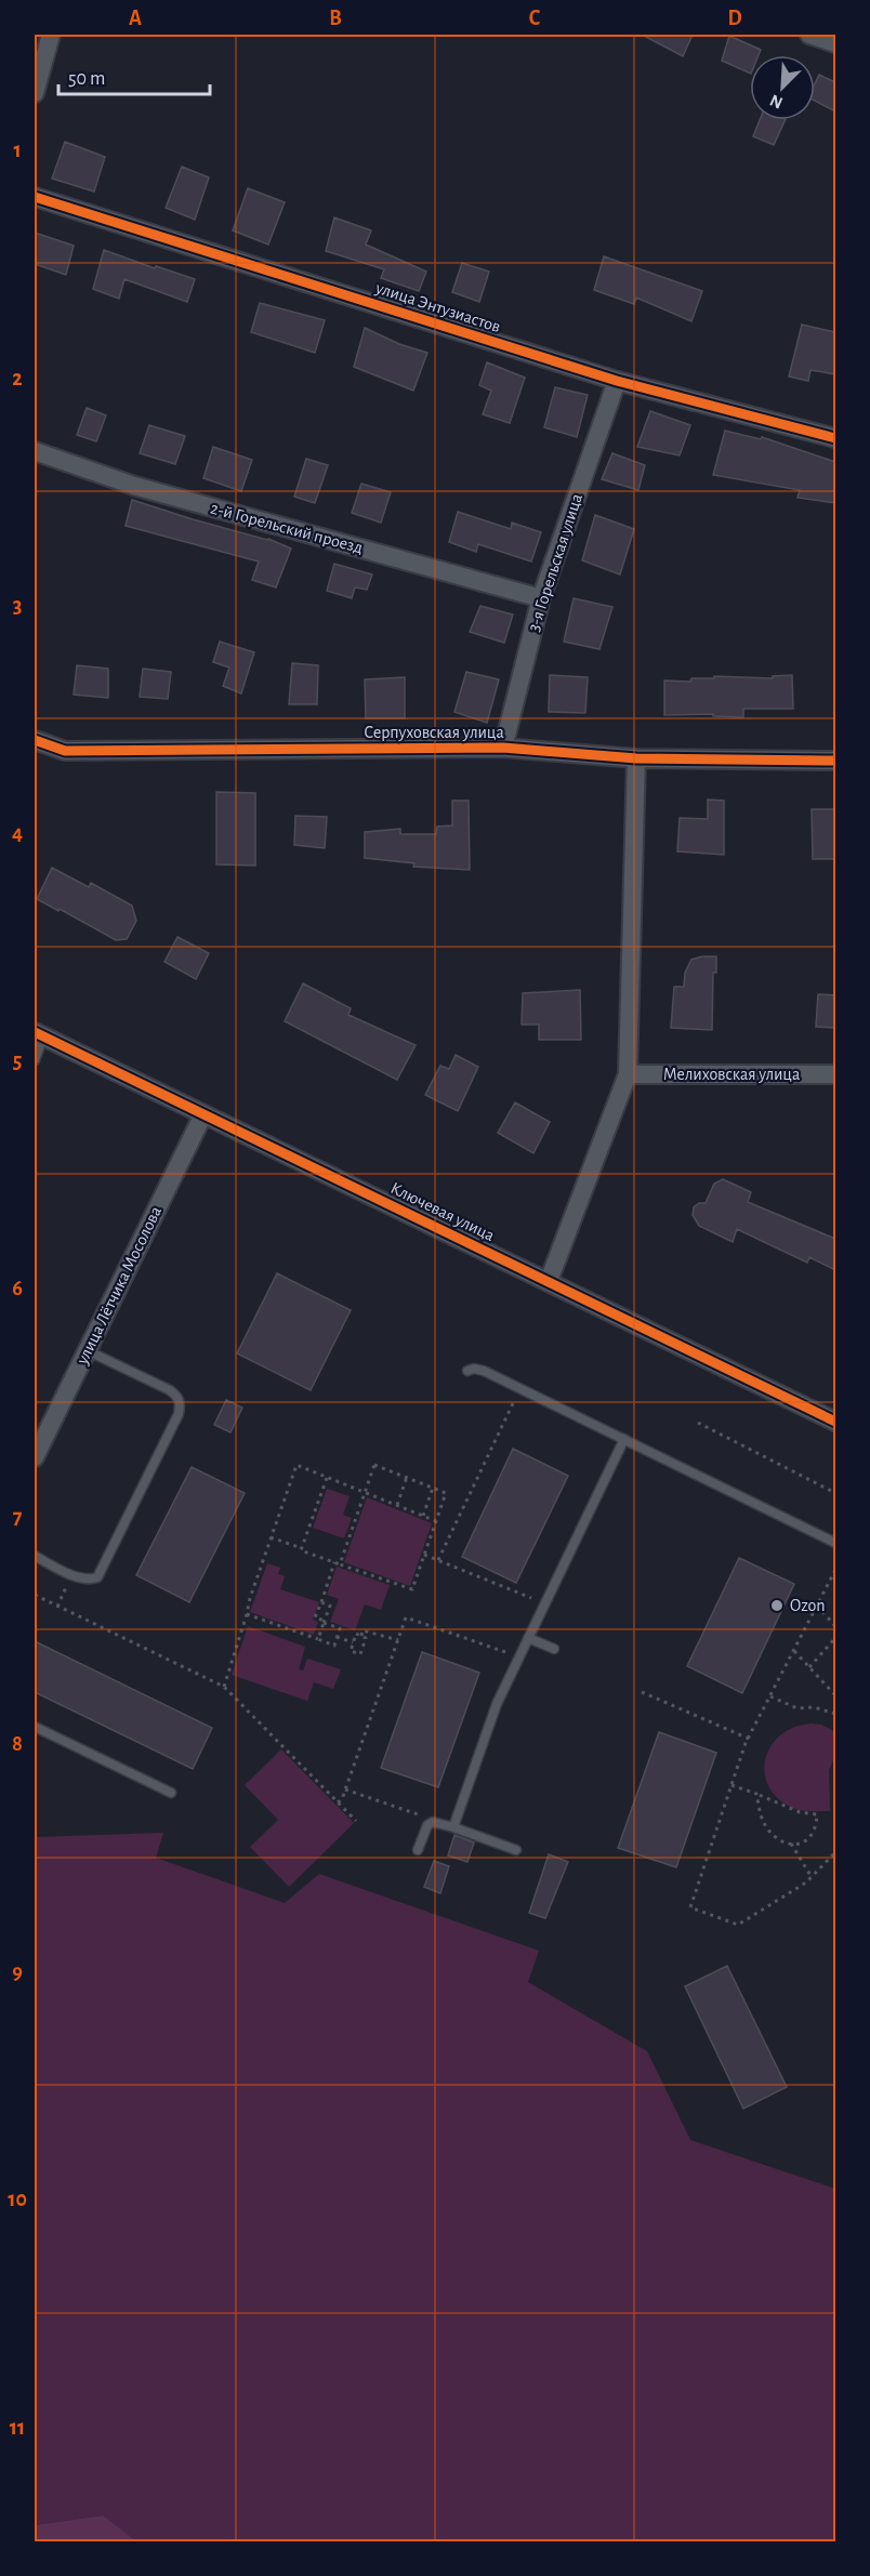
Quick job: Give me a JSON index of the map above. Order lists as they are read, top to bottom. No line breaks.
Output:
{"streets":{"street":["улица Энтузиастов","2-й Горельский проезд","3-я Горельская улица","Серпуховская улица","Мелиховская улица","Ключевая улица","улица Лётчика Мосолова"]},"crossings":[["улица Энтузиастов","3-я Горельская улица"],["2-й Горельский проезд","3-я Горельская улица"],["3-я Горельская улица","Серпуховская улица"],["Ключевая улица","улица Лётчика Мосолова"]],"places":["Ozon"],"scale_bar":"50 m","north":"bottom left","grid":{"columns":["A","B","C","D"],"rows":["1","2","3","4","5","6","7","8","9","10","11"]}}
